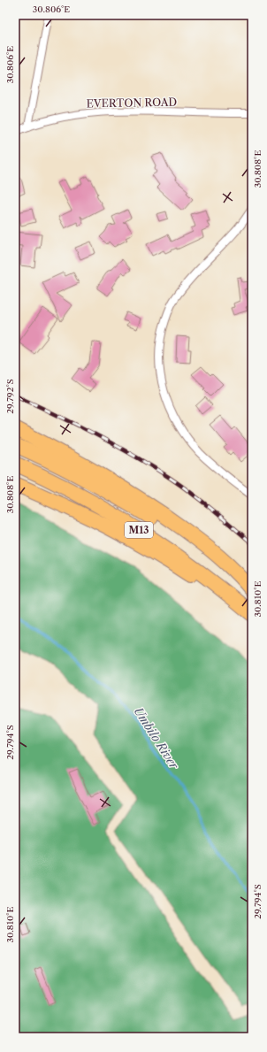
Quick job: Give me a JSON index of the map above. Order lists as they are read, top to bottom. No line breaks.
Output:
{"streets":{"highway":["M13"],"street":["EVERTON ROAD"]},"water":["Umbilo River"],"coordinates":["30.806°E","30.808°E","29.792°S","30.810°E","29.794°S"]}
